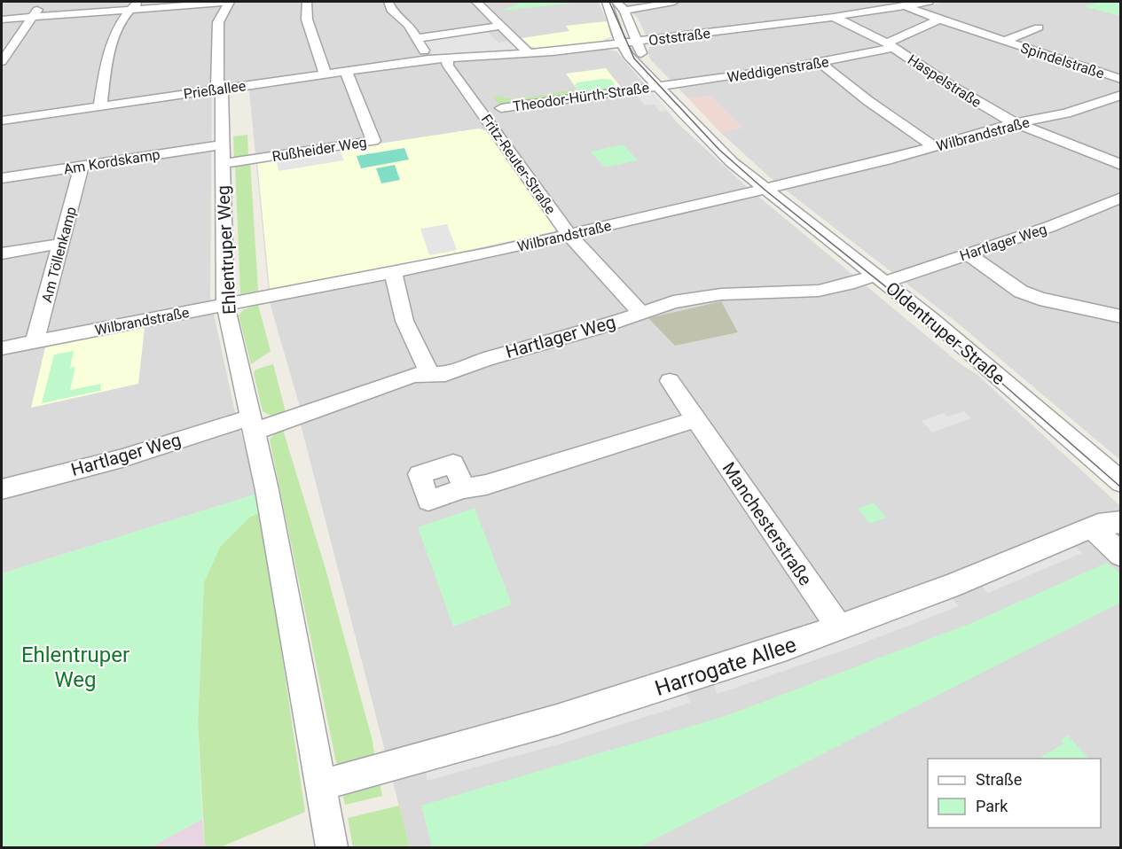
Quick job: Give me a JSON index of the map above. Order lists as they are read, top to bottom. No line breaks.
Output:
{"streets":{"street":["Oststraße","Spindelstraße","Weddigenstraße","Haspelstraße","Prießallee","Theodor-Hürth-Straße","Wilbrandstraße","Rußheider Weg","Am Kordskamp","Fritz-Reuter-Straße","Hartlager Weg","Ehlentruper Weg","Am Töllenkamp","Oldentruper Straße","Manchesterstraße","Harrogate Allee"]},"crossings":[["Oststraße","Spindelstraße"],["Oststraße","Haspelstraße"],["Oststraße","Prießallee"],["Oststraße","Fritz-Reuter-Straße"],["Oststraße","Oldentruper Straße"],["Spindelstraße","Haspelstraße"],["Weddigenstraße","Haspelstraße"],["Weddigenstraße","Theodor-Hürth-Straße"],["Weddigenstraße","Oldentruper Straße"],["Haspelstraße","Wilbrandstraße"],["Prießallee","Rußheider Weg"],["Prießallee","Ehlentruper Weg"],["Theodor-Hürth-Straße","Oldentruper Straße"],["Wilbrandstraße","Fritz-Reuter-Straße"],["Wilbrandstraße","Ehlentruper Weg"],["Wilbrandstraße","Am Töllenkamp"],["Wilbrandstraße","Oldentruper Straße"],["Rußheider Weg","Ehlentruper Weg"],["Am Kordskamp","Ehlentruper Weg"],["Am Kordskamp","Am Töllenkamp"],["Fritz-Reuter-Straße","Hartlager Weg"],["Hartlager Weg","Ehlentruper Weg"],["Hartlager Weg","Oldentruper Straße"],["Ehlentruper Weg","Harrogate Allee"],["Manchesterstraße","Harrogate Allee"]],"parks":["Ehlentruper Weg"],"legend":["Straße","Park"]}
